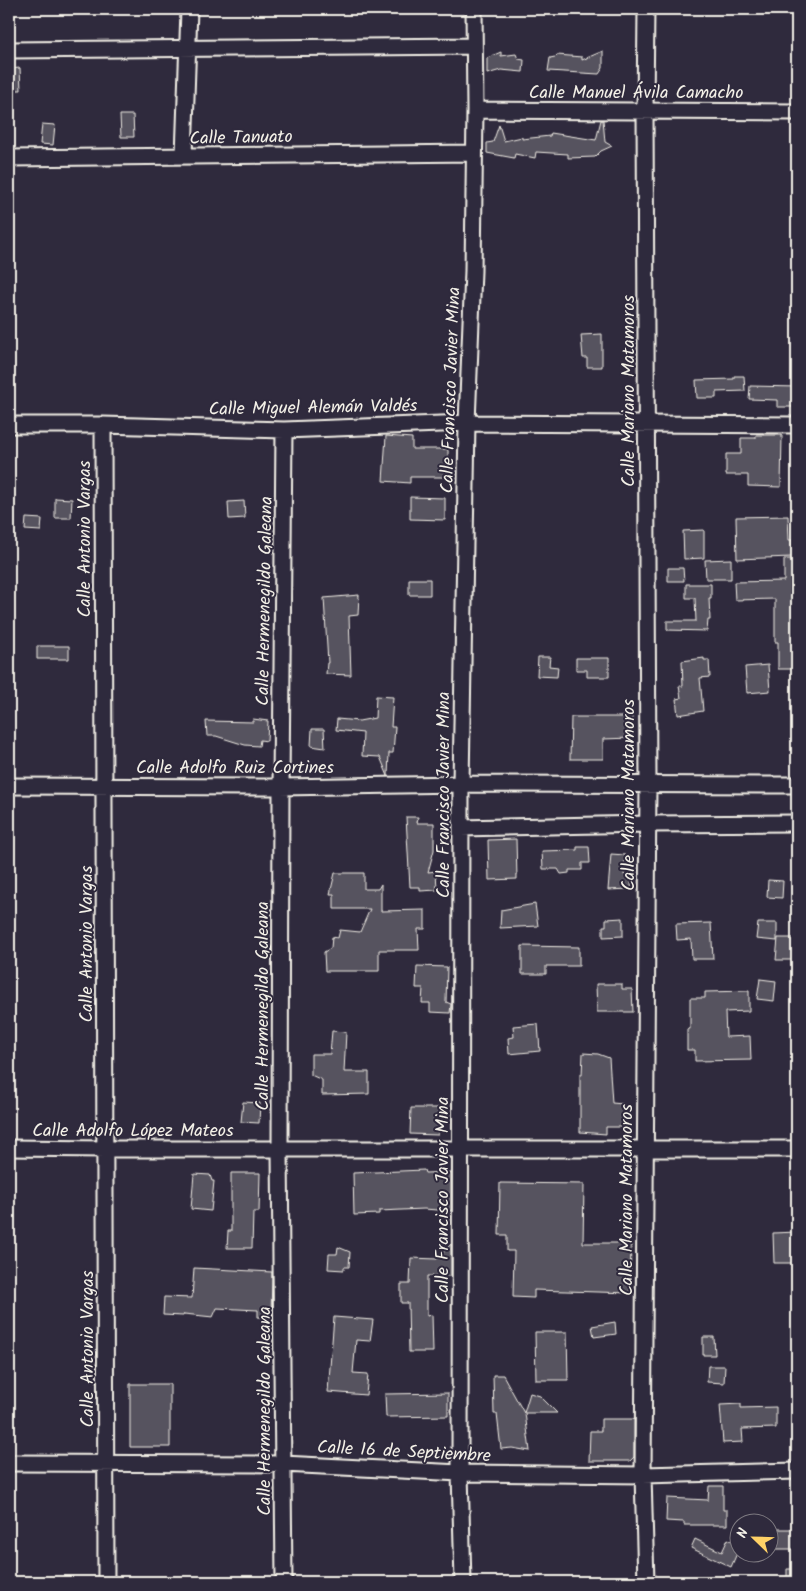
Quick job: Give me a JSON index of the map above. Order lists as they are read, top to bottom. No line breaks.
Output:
{"streets":{"street":["Calle Manuel Ávila Camacho","Calle Tanuato","Calle Francisco Javier Mina","Calle Mariano Matamoros","Calle Miguel Alemán Valdés","Calle Antonio Vargas","Calle Hermenegildo Galeana","Calle Adolfo Ruiz Cortines","Calle Adolfo López Mateos","Calle 16 de Septiembre"]},"crossings":[["Calle Manuel Ávila Camacho","Calle Francisco Javier Mina"],["Calle Manuel Ávila Camacho","Calle Mariano Matamoros"],["Calle Tanuato","Calle Francisco Javier Mina"],["Calle Francisco Javier Mina","Calle Miguel Alemán Valdés"],["Calle Francisco Javier Mina","Calle Adolfo Ruiz Cortines"],["Calle Francisco Javier Mina","Calle Adolfo López Mateos"],["Calle Francisco Javier Mina","Calle 16 de Septiembre"],["Calle Mariano Matamoros","Calle Miguel Alemán Valdés"],["Calle Mariano Matamoros","Calle Adolfo Ruiz Cortines"],["Calle Mariano Matamoros","Calle Adolfo López Mateos"],["Calle Mariano Matamoros","Calle 16 de Septiembre"],["Calle Miguel Alemán Valdés","Calle Antonio Vargas"],["Calle Miguel Alemán Valdés","Calle Hermenegildo Galeana"],["Calle Antonio Vargas","Calle Adolfo Ruiz Cortines"],["Calle Antonio Vargas","Calle Adolfo López Mateos"],["Calle Antonio Vargas","Calle 16 de Septiembre"],["Calle Hermenegildo Galeana","Calle Adolfo Ruiz Cortines"],["Calle Hermenegildo Galeana","Calle Adolfo López Mateos"],["Calle Hermenegildo Galeana","Calle 16 de Septiembre"]],"north":"top left"}
